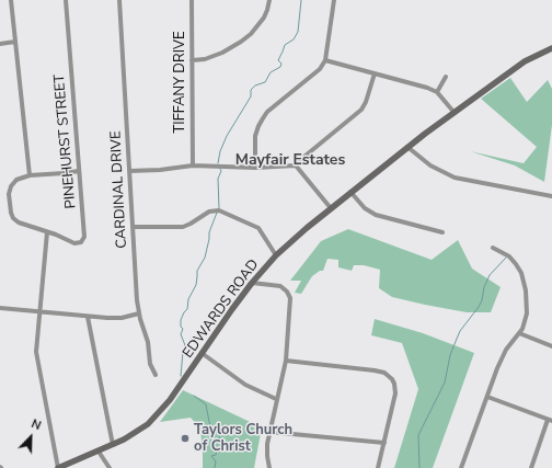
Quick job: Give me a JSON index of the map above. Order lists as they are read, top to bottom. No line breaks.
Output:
{"streets":{"main road":["EDWARDS ROAD"],"street":["TIFFANY DRIVE","PINEHURST STREET","CARDINAL DRIVE"]},"districts":["Mayfair Estates"],"places":["Taylors Church of Christ"],"north":"top right"}
